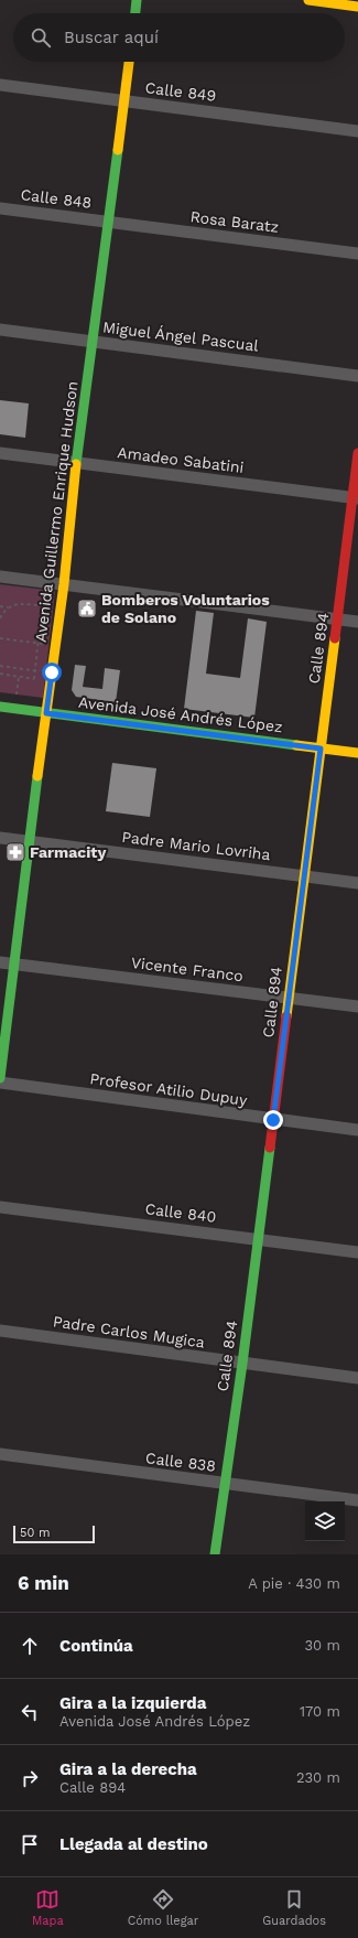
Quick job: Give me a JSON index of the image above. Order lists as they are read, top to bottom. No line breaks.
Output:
{"streets":{"street":["Calle 849","Calle 848","Rosa Baratz","Miguel Ángel Pascual","Amadeo Sabatini","Avenida Guillermo Enrique Hudson","Calle 894","Avenida José Andrés López","Padre Mario Lovriha","Vicente Franco","Profesor Atilio Dupuy","Calle 840","Padre Carlos Mugica","Calle 838"]},"crossings":[["Calle 849","Avenida Guillermo Enrique Hudson"],["Calle 848","Rosa Baratz"],["Calle 848","Avenida Guillermo Enrique Hudson"],["Rosa Baratz","Avenida Guillermo Enrique Hudson"],["Miguel Ángel Pascual","Avenida Guillermo Enrique Hudson"],["Amadeo Sabatini","Avenida Guillermo Enrique Hudson"],["Amadeo Sabatini","Calle 894"],["Avenida Guillermo Enrique Hudson","Avenida José Andrés López"],["Avenida Guillermo Enrique Hudson","Padre Mario Lovriha"],["Avenida Guillermo Enrique Hudson","Vicente Franco"],["Calle 894","Avenida José Andrés López"],["Calle 894","Padre Mario Lovriha"],["Calle 894","Vicente Franco"],["Calle 894","Profesor Atilio Dupuy"],["Calle 894","Calle 840"],["Calle 894","Padre Carlos Mugica"],["Calle 894","Calle 838"]],"places":{"public building":["Bomberos Voluntarios de Solano"],"pharmacy":["Farmacity"]},"scale_bar":"50 m","page":{"search":"Buscar aquí","scale":"50 m","heading":["6 min","A pie · 430 m"],"list":[["Continúa","30 m"],["Gira a la izquierda","Avenida José Andrés López","170 m"],["Gira a la derecha","Calle 894","230 m"],"Llegada al destino"],"nav":["Mapa","Cómo llegar","Guardados"]}}
